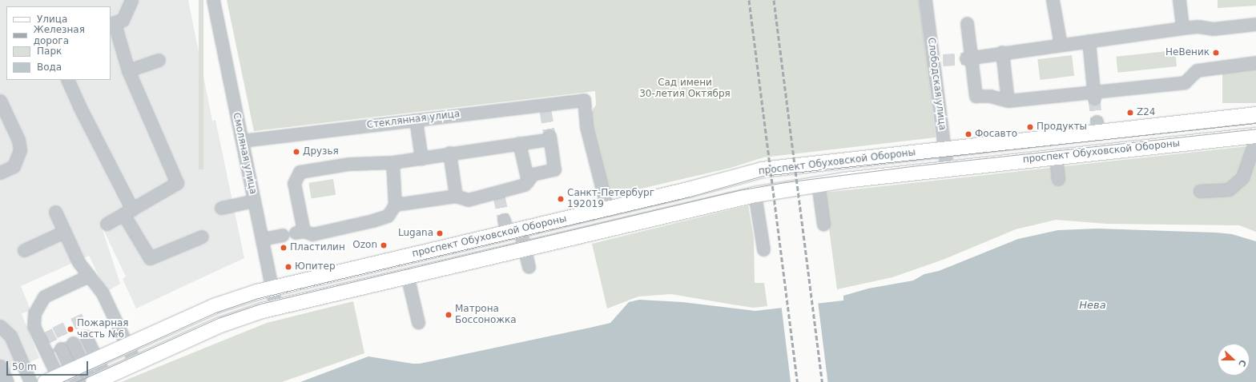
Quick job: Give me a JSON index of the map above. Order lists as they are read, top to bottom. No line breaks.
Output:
{"streets":{"main road":["проспект Обуховской Обороны"],"street":["Слободская улица","Стеклянная улица","Смоляная улица"]},"crossings":[["Слободская улица","проспект Обуховской Обороны"],["Стеклянная улица","проспект Обуховской Обороны"],["Стеклянная улица","Смоляная улица"],["проспект Обуховской Обороны","Смоляная улица"]],"water":["Нева"],"parks":["Сад имени 30-летия Октября"],"places":["НеВеник","Z24","Продукты","Фосавто","Друзья","Санкт-Петербург 192019","Lugana","Ozon","Пластилин","Юпитер","Матрона Боссоножка","Пожарная часть №6"],"legend":["Улица","Железная дорога","Парк","Вода"],"scale_bar":"50 m","north":"right"}
